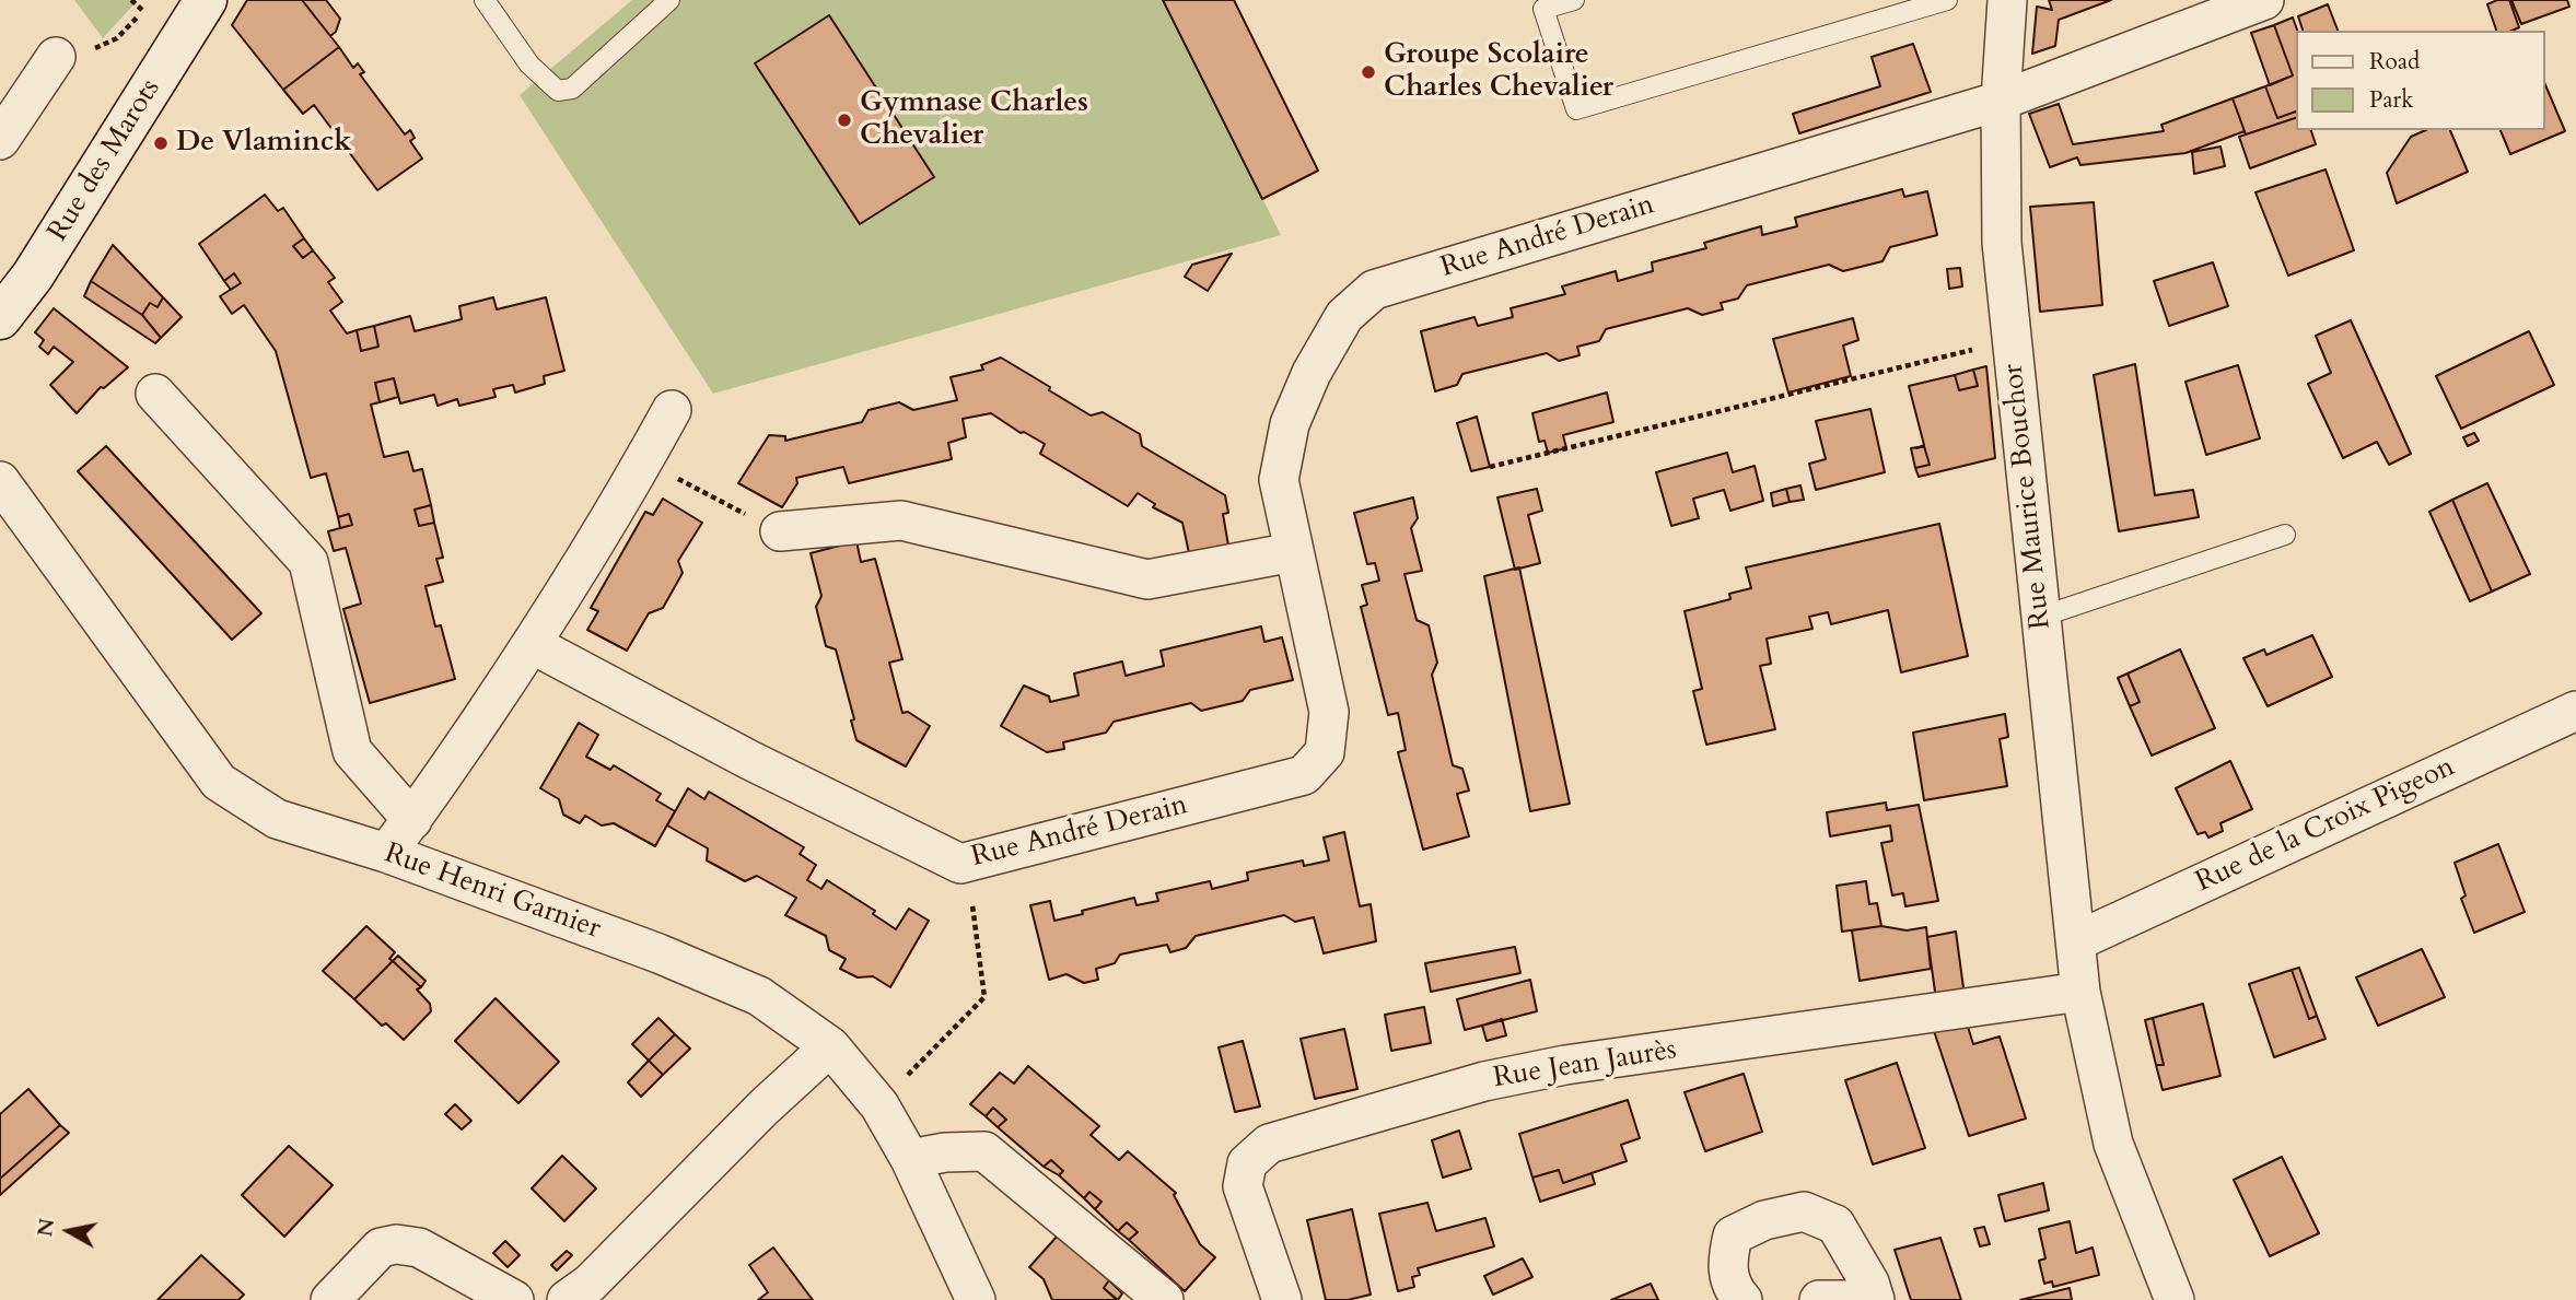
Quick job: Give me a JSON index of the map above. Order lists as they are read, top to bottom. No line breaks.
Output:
{"streets":{"main road":["Rue des Marots"],"street":["Rue André Derain","Rue Maurice Bouchor","Rue de la Croix Pigeon","Rue Henri Garnier","Rue Jean Jaurès"]},"crossings":[["Rue André Derain","Rue Maurice Bouchor"],["Rue Maurice Bouchor","Rue de la Croix Pigeon"],["Rue Maurice Bouchor","Rue Jean Jaurès"]],"places":["Groupe Scolaire Charles Chevalier","Gymnase Charles Chevalier","De Vlaminck"],"legend":["Road","Park"],"north":"left"}
